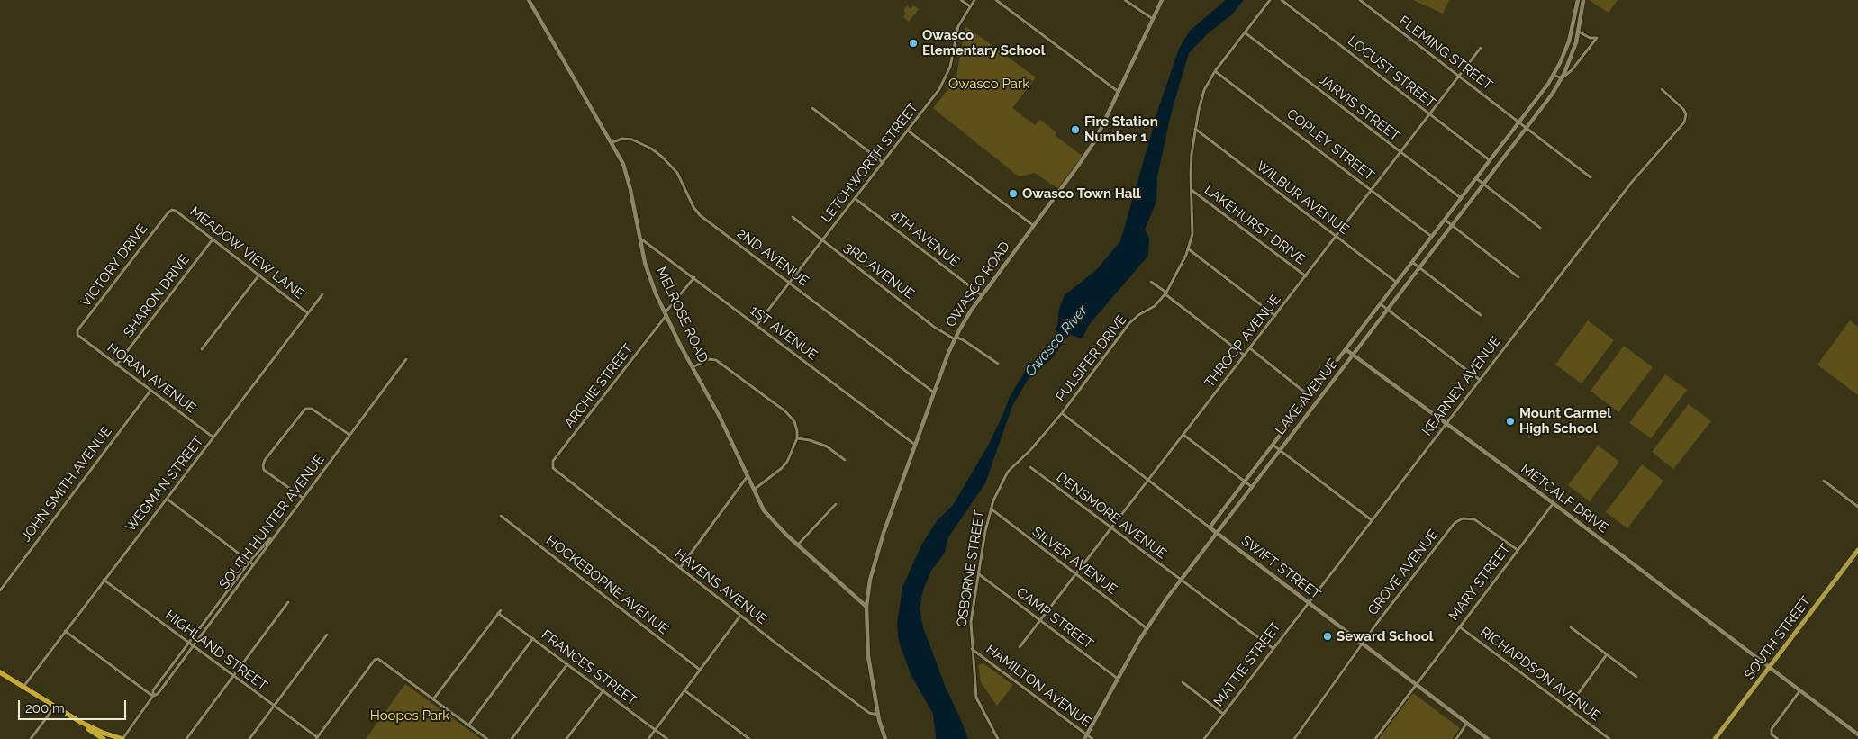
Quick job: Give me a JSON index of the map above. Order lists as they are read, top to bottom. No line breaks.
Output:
{"streets":{"main road":["OWASCO ROAD","MELROSE ROAD","LAKE AVENUE","METCALF DRIVE","SWIFT STREET","SOUTH STREET"],"street":["FLEMING STREET","LOCUST STREET","JARVIS STREET","COPLEY STREET","LETCHWORTH STREET","WILBUR AVENUE","LAKEHURST DRIVE","4TH AVENUE","MEADOW VIEW LANE","2ND AVENUE","VICTORY DRIVE","3RD AVENUE","SHARON DRIVE","1ST AVENUE","THROOP AVENUE","PULSIFER DRIVE","HORAN AVENUE","ARCHIE STREET","KEARNEY AVENUE","JOHN SMITH AVENUE","WEGMAN STREET","DENSMORE AVENUE","SOUTH HUNTER AVENUE","SILVER AVENUE","OSBORNE STREET","GROVE AVENUE","MARY STREET","HOCKEBORNE AVENUE","HAVENS AVENUE","CAMP STREET","HIGHLAND STREET","MATTIE STREET","FRANCES STREET","RICHARDSON AVENUE","HAMILTON AVENUE"]},"crossings":[["FLEMING STREET","THROOP AVENUE"],["FLEMING STREET","LAKE AVENUE"],["LOCUST STREET","THROOP AVENUE"],["LOCUST STREET","LAKE AVENUE"],["JARVIS STREET","THROOP AVENUE"],["JARVIS STREET","PULSIFER DRIVE"],["JARVIS STREET","LAKE AVENUE"],["COPLEY STREET","THROOP AVENUE"],["COPLEY STREET","PULSIFER DRIVE"],["COPLEY STREET","LAKE AVENUE"],["LETCHWORTH STREET","4TH AVENUE"],["LETCHWORTH STREET","2ND AVENUE"],["LETCHWORTH STREET","3RD AVENUE"],["LETCHWORTH STREET","1ST AVENUE"],["WILBUR AVENUE","THROOP AVENUE"],["WILBUR AVENUE","PULSIFER DRIVE"],["WILBUR AVENUE","LAKE AVENUE"],["LAKEHURST DRIVE","THROOP AVENUE"],["LAKEHURST DRIVE","PULSIFER DRIVE"],["4TH AVENUE","OWASCO ROAD"],["MEADOW VIEW LANE","VICTORY DRIVE"],["MEADOW VIEW LANE","SHARON DRIVE"],["MEADOW VIEW LANE","WEGMAN STREET"],["2ND AVENUE","OWASCO ROAD"],["2ND AVENUE","MELROSE ROAD"],["VICTORY DRIVE","HORAN AVENUE"],["3RD AVENUE","OWASCO ROAD"],["OWASCO ROAD","MELROSE ROAD"],["OWASCO ROAD","1ST AVENUE"],["OWASCO ROAD","HAVENS AVENUE"],["SHARON DRIVE","HORAN AVENUE"],["MELROSE ROAD","1ST AVENUE"],["MELROSE ROAD","ARCHIE STREET"],["1ST AVENUE","ARCHIE STREET"],["THROOP AVENUE","DENSMORE AVENUE"],["THROOP AVENUE","SILVER AVENUE"],["THROOP AVENUE","SWIFT STREET"],["THROOP AVENUE","CAMP STREET"],["PULSIFER DRIVE","SWIFT STREET"],["PULSIFER DRIVE","OSBORNE STREET"],["HORAN AVENUE","JOHN SMITH AVENUE"],["HORAN AVENUE","WEGMAN STREET"],["ARCHIE STREET","HAVENS AVENUE"],["KEARNEY AVENUE","METCALF DRIVE"],["KEARNEY AVENUE","SWIFT STREET"],["KEARNEY AVENUE","MATTIE STREET"],["LAKE AVENUE","METCALF DRIVE"],["LAKE AVENUE","DENSMORE AVENUE"],["LAKE AVENUE","SILVER AVENUE"],["LAKE AVENUE","SWIFT STREET"],["LAKE AVENUE","CAMP STREET"],["LAKE AVENUE","HAMILTON AVENUE"],["WEGMAN STREET","HIGHLAND STREET"],["METCALF DRIVE","MARY STREET"],["METCALF DRIVE","SOUTH STREET"],["DENSMORE AVENUE","MATTIE STREET"],["SOUTH HUNTER AVENUE","HIGHLAND STREET"],["SILVER AVENUE","OSBORNE STREET"],["SWIFT STREET","GROVE AVENUE"],["SWIFT STREET","MARY STREET"],["SWIFT STREET","MATTIE STREET"],["OSBORNE STREET","CAMP STREET"],["OSBORNE STREET","HAMILTON AVENUE"],["GROVE AVENUE","MARY STREET"],["MARY STREET","RICHARDSON AVENUE"]],"water":["Owasco River"],"parks":["Owasco Park","Hoopes Park"],"places":["Owasco Elementary School","Fire Station Number 1","Owasco Town Hall","Mount Carmel High School","Seward School"],"scale_bar":"200 m"}
